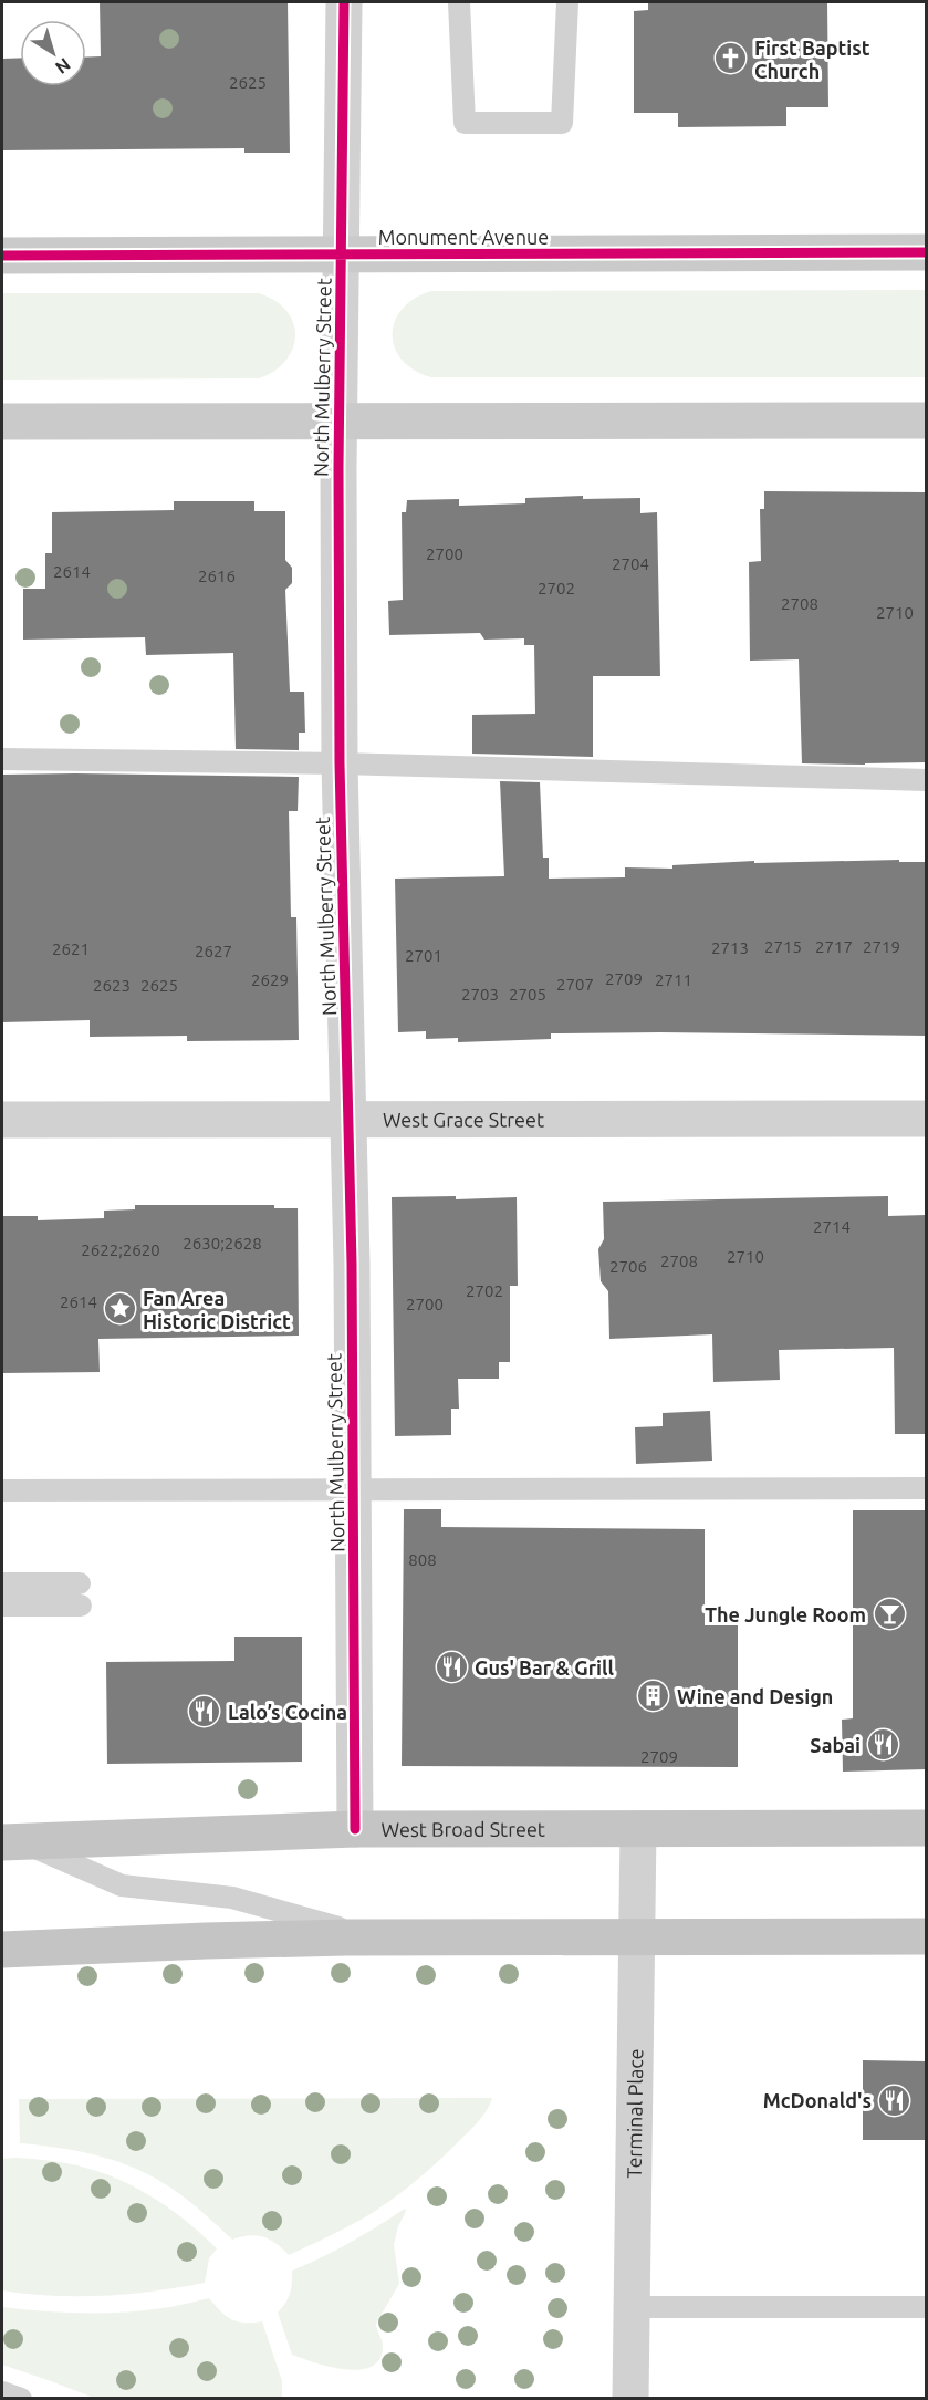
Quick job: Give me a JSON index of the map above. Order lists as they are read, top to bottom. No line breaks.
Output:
{"streets":{"main road":["West Broad Street"],"street":["Monument Avenue","North Mulberry Street","West Grace Street","Terminal Place"]},"crossings":[["Monument Avenue","North Mulberry Street"],["North Mulberry Street","West Grace Street"],["North Mulberry Street","West Broad Street"],["West Broad Street","Terminal Place"]],"places":{"church":["First Baptist Church"],"place":["Fan Area Historic District"],"bar":["The Jungle Room"],"restaurant":["Gus' Bar & Grill","Lalo’s Cocina","Sabai","McDonald's"],"building":["Wine and Design"]},"house_numbers":["2625","2700","2704","2614","2616","2702","2708","2710","2715","2717","2719","2713","2621","2627","2701","2709","2629","2711","2707","2623","2625","2703","2705","2714","2630;2628","2622;2620","2710","2708","2706","2702","2614","2700","808","2709"],"north":"bottom right"}
